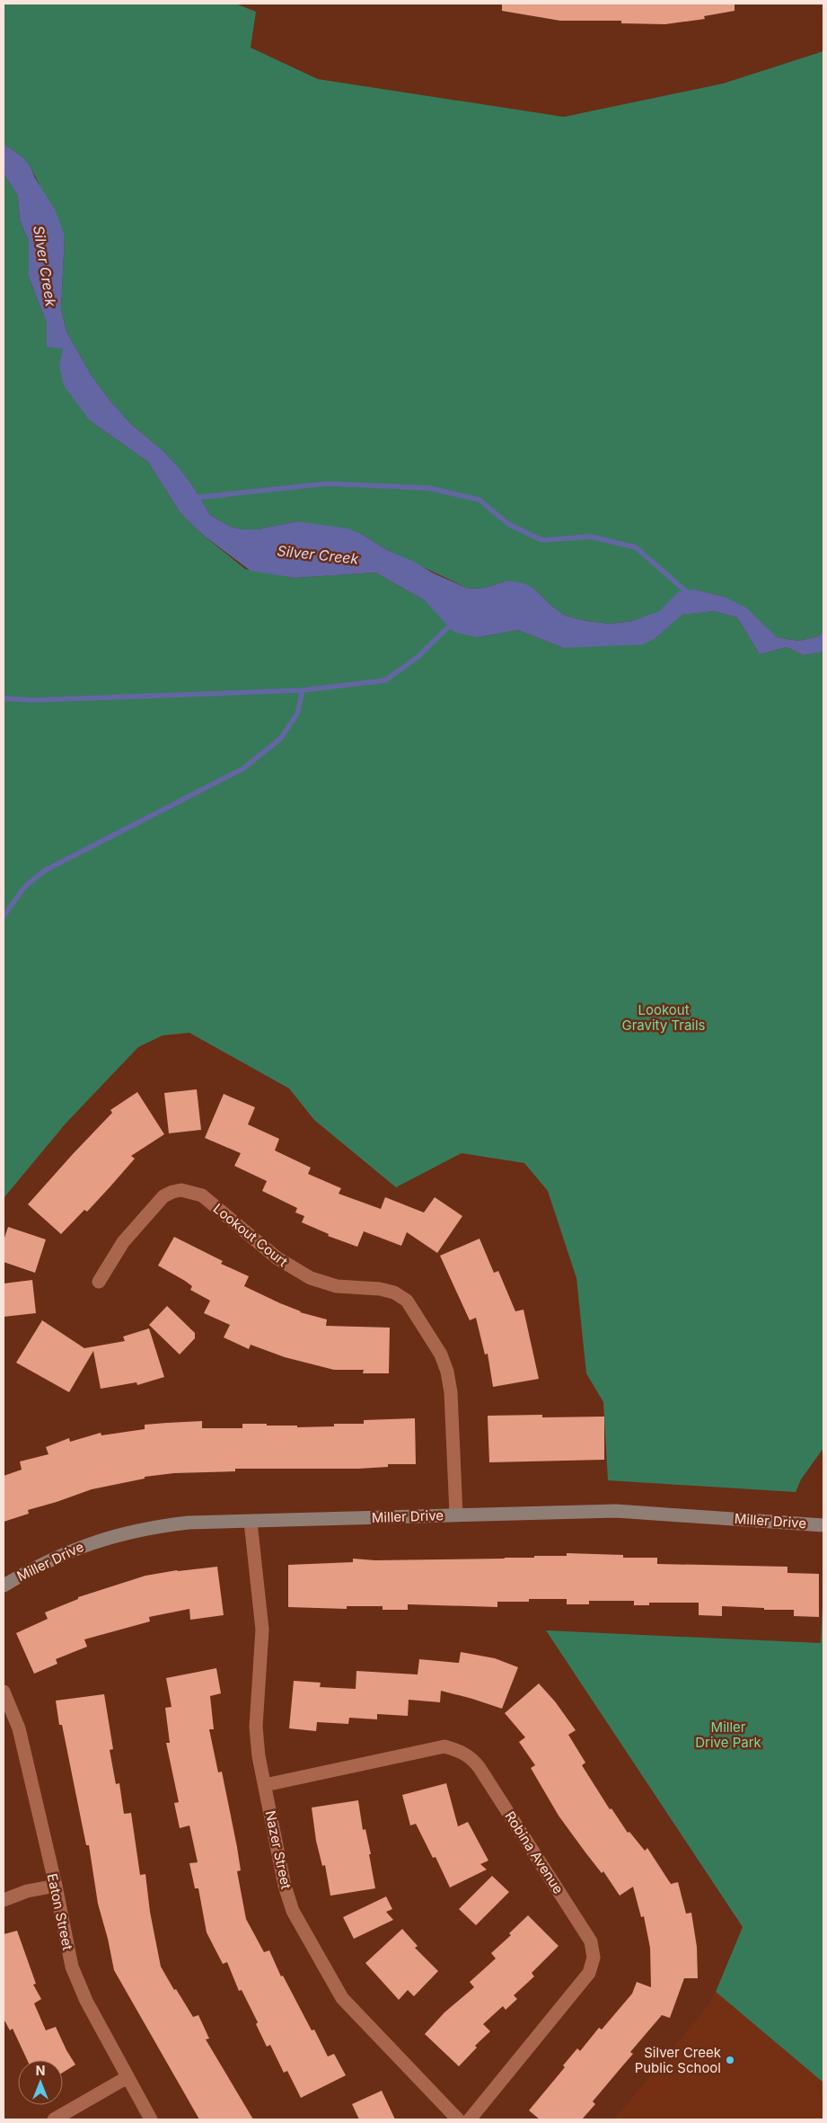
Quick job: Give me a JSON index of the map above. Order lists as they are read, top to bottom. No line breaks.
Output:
{"streets":{"street":["Lookout Court","Miller Drive","Nazer Street","Robina Avenue","Eaton Street"]},"crossings":[["Lookout Court","Miller Drive"],["Miller Drive","Nazer Street"],["Nazer Street","Robina Avenue"]],"water":["Silver Creek"],"parks":["Lookout Gravity Trails","Miller Drive Park"],"places":["Silver Creek Public School"],"north":"top"}
